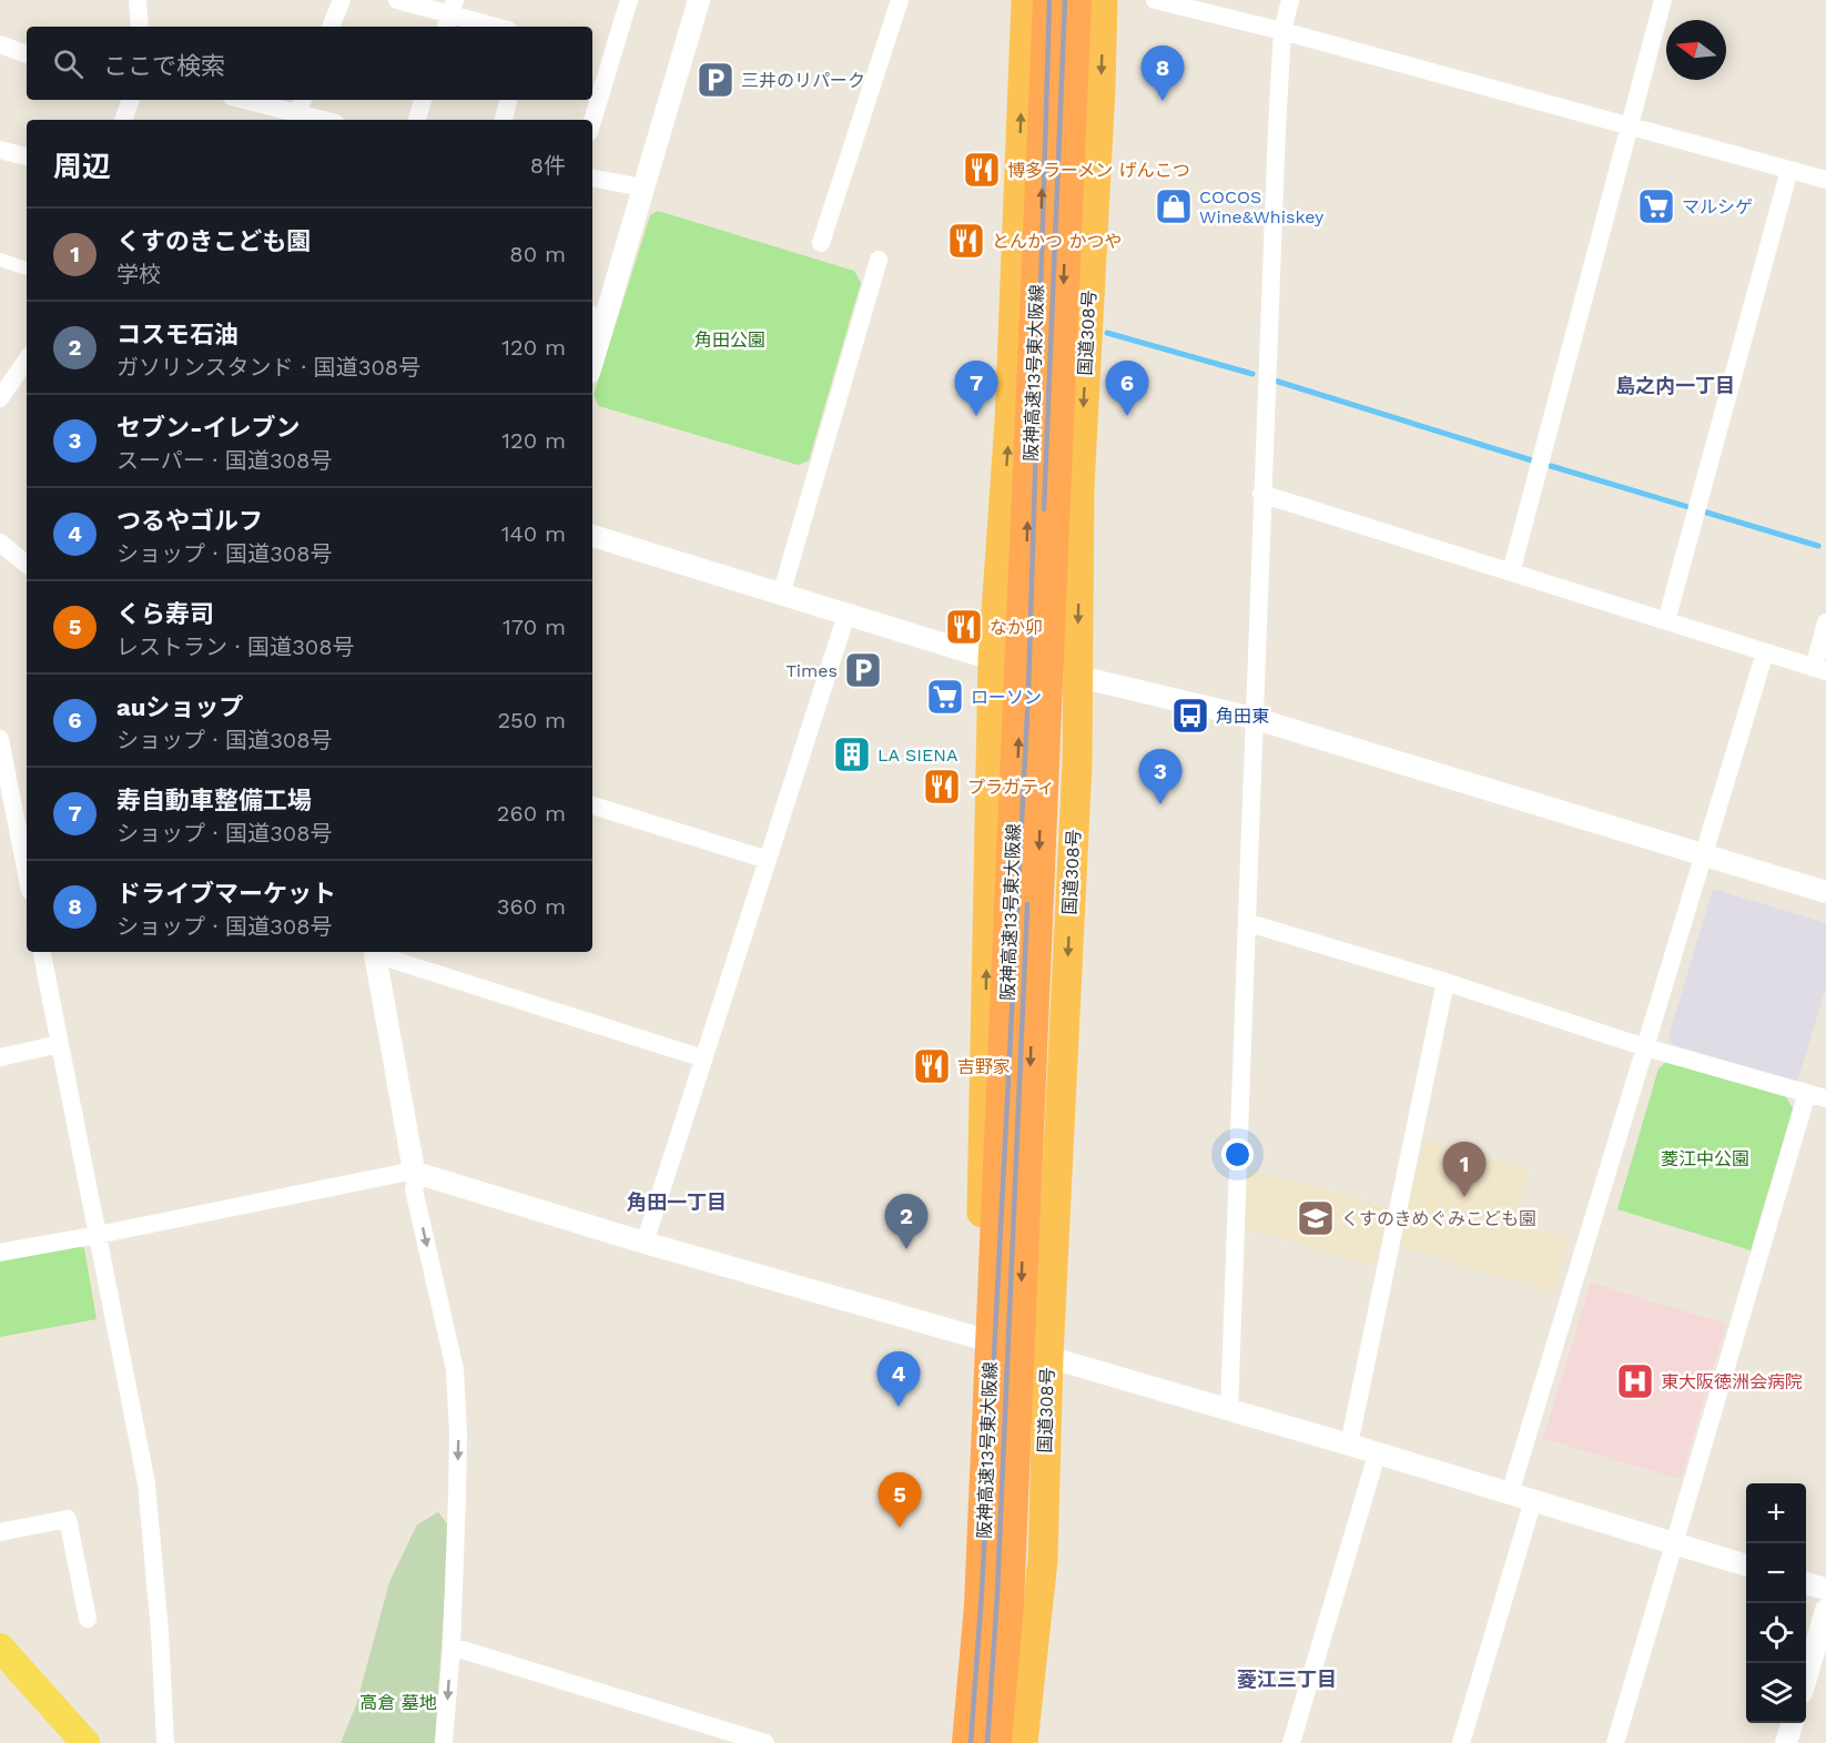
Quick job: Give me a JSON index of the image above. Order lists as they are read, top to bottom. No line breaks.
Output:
{"streets":{"highway":["国道308号","阪神高速13号東大阪線"]},"districts":["島之内一丁目","角田一丁目","菱江三丁目"],"parks":["角田公園","菱江中公園","高倉 墓地"],"places":{"parking":["三井のリパーク","Times"],"restaurant":["博多ラーメン げんこつ","とんかつ かつや","なか卯","プラガティ","吉野家"],"shop":["COCOS Wine&Whiskey"],"supermarket":["マルシゲ","ローソン"],"bus stop":["角田東"],"building":["LA SIENA"],"school or university":["くすのきめぐみこども園"],"hospital":["東大阪徳洲会病院"]},"north":"left","page":{"search":"ここで検索","pins":["8","6","7","3","1","2","4","5"],"heading":["周辺","8件"],"list":[{"mark":"1","name":"くすのきこども園","note":"学校","value":"80 m"},{"mark":"2","name":"コスモ石油","note":"ガソリンスタンド · 国道308号","value":"120 m"},{"mark":"3","name":"セブン-イレブン","note":"スーパー · 国道308号","value":"120 m"},{"mark":"4","name":"つるやゴルフ","note":"ショップ · 国道308号","value":"140 m"},{"mark":"5","name":"くら寿司","note":"レストラン · 国道308号","value":"170 m"},{"mark":"6","name":"auショップ","note":"ショップ · 国道308号","value":"250 m"},{"mark":"7","name":"寿自動車整備工場","note":"ショップ · 国道308号","value":"260 m"},{"mark":"8","name":"ドライブマーケット","note":"ショップ · 国道308号","value":"360 m"}],"map_buttons":["+","−"]}}
